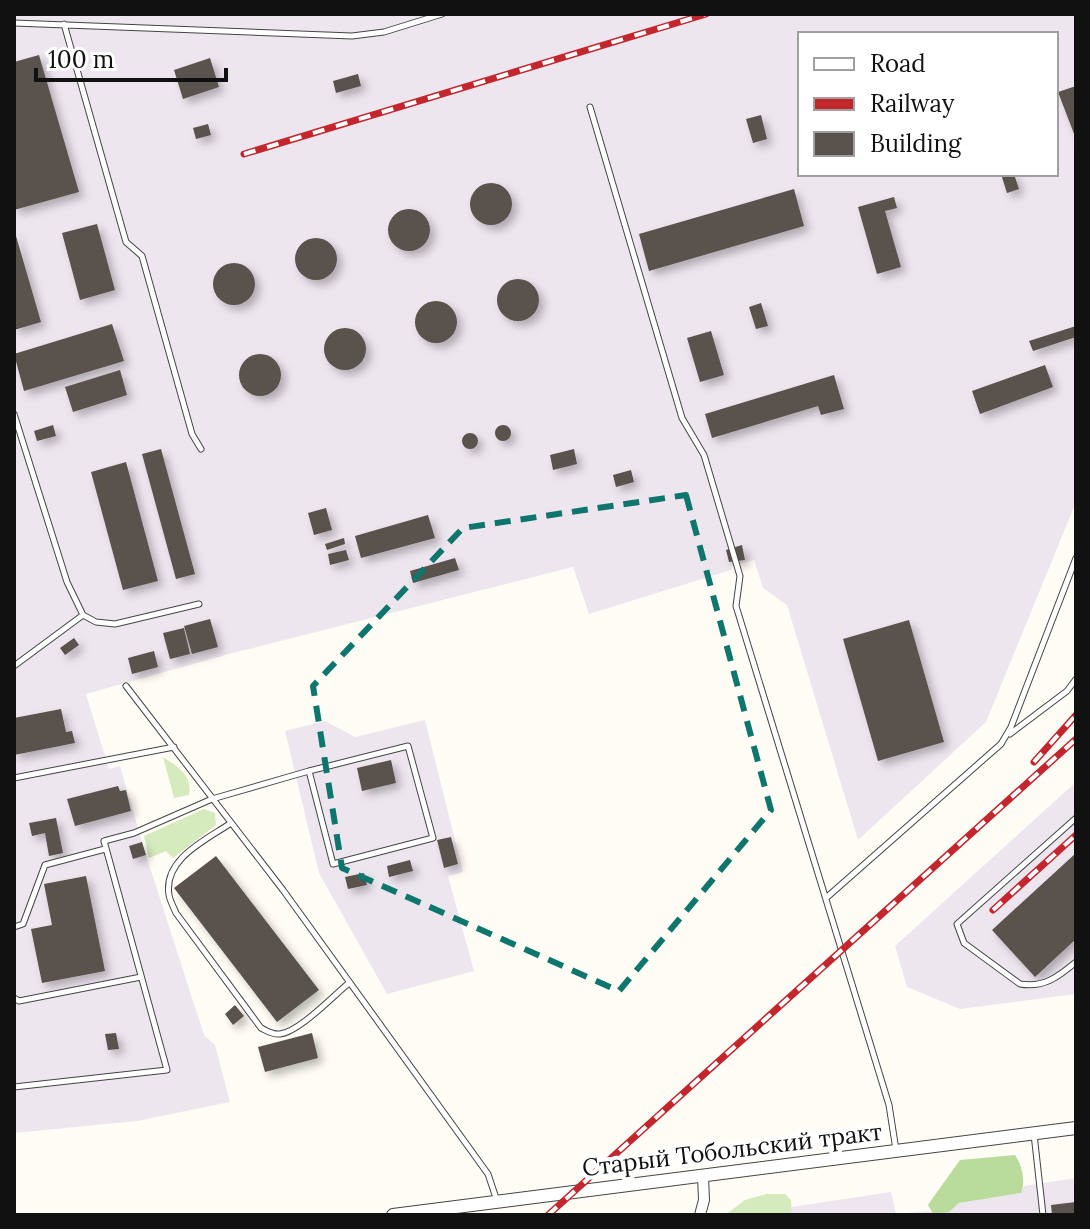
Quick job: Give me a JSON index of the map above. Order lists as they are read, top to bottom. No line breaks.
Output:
{"streets":{"street":["Старый Тобольский тракт"]},"legend":["Road","Railway","Building"],"scale_bar":"100 m"}
